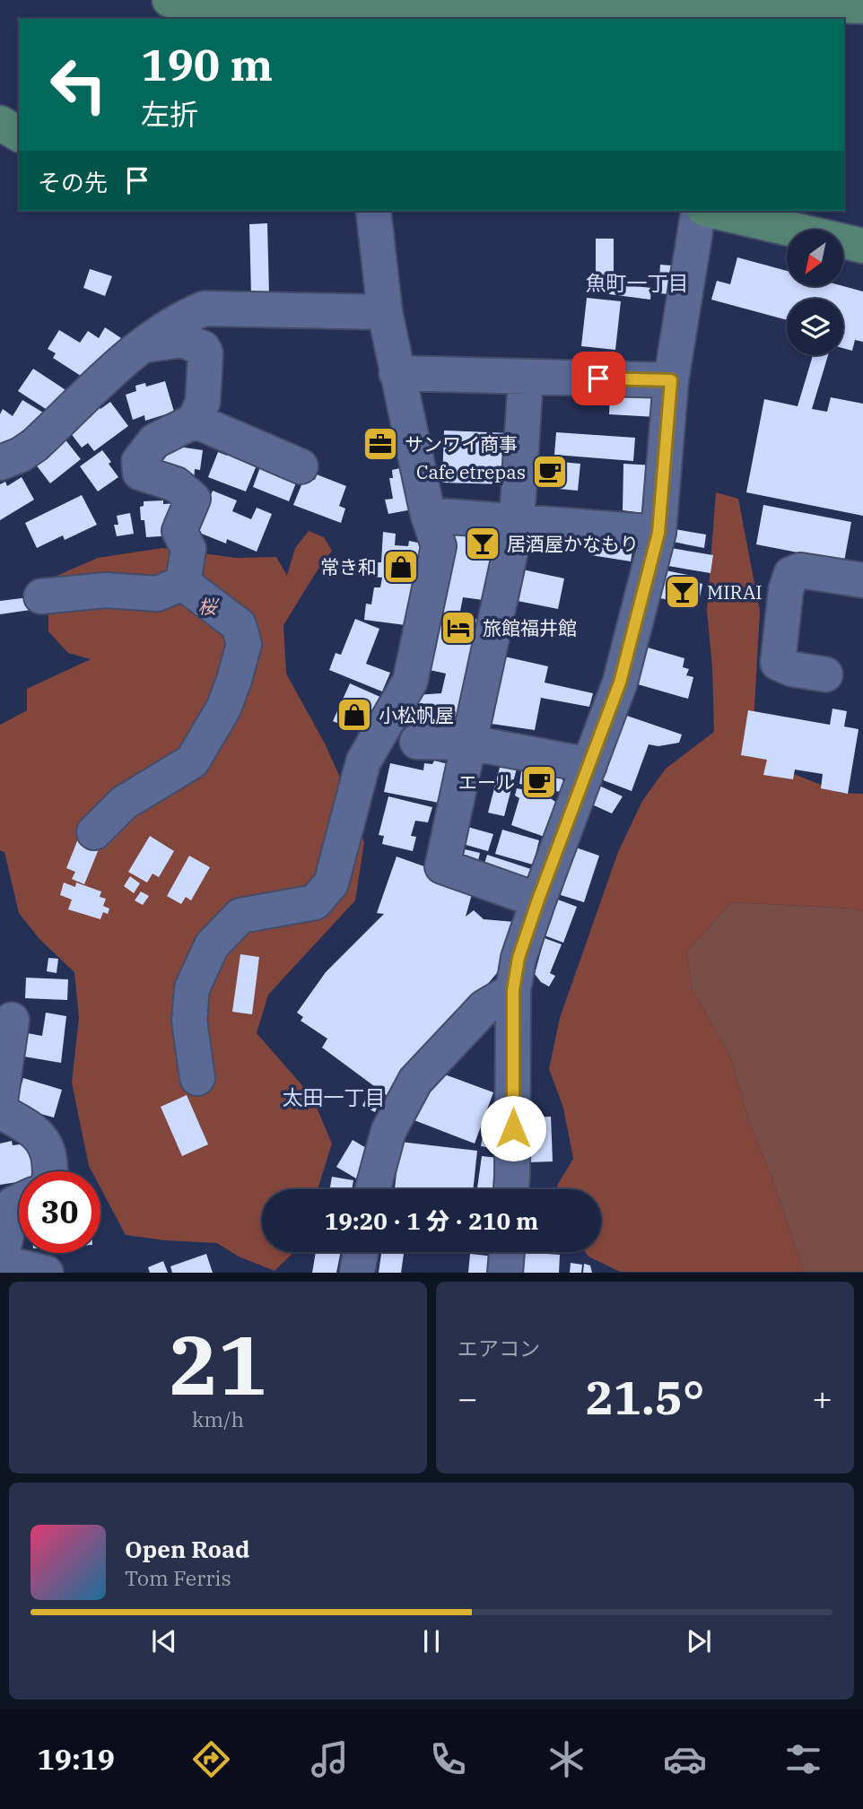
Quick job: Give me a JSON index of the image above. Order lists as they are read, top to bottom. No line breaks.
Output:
{"districts":["魚町一丁目","太田一丁目"],"parks":["桜"],"places":{"office":["サンワイ商事"],"cafe":["Cafe etrepas","エール"],"bar":["居酒屋かなもり","MIRAI"],"shop":["常き和","小松帆屋"],"hotel":["旅館福井館"]},"north":"bottom left","page":{"turn":["190 m","左折"],"then":"その先","limit":"30","trip":"19:20 · 1 分 · 210 m","tile":[["21","km/h"],"エアコン"],"heat":["−","21.5°","+"],"song":["Open Road","Tom Ferris"],"tabs":"19:19"}}
